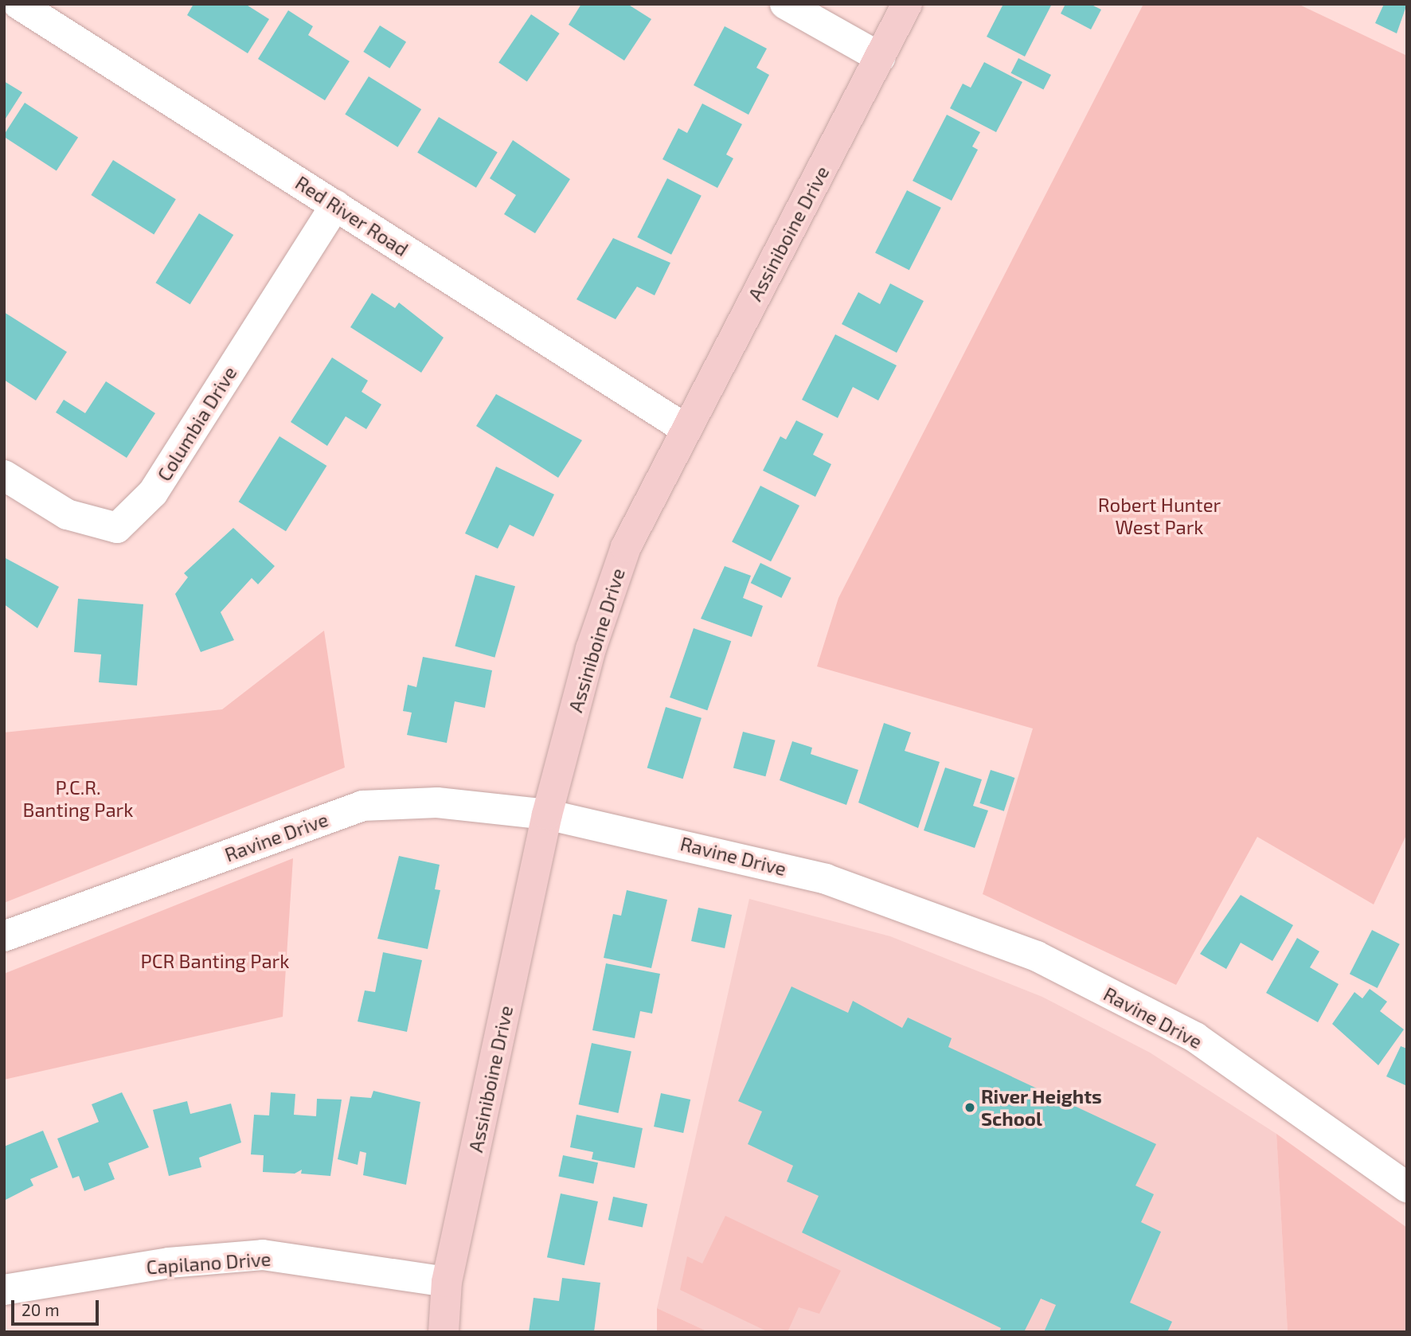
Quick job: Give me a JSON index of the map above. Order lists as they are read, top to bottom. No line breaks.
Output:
{"streets":{"street":["Red River Road","Assiniboine Drive","Columbia Drive","Ravine Drive","Capilano Drive"]},"crossings":[["Red River Road","Assiniboine Drive"],["Red River Road","Columbia Drive"],["Assiniboine Drive","Ravine Drive"],["Assiniboine Drive","Capilano Drive"]],"parks":["Robert Hunter West Park","P.C.R. Banting Park","PCR Banting Park"],"places":["River Heights School"],"scale_bar":"20 m"}
